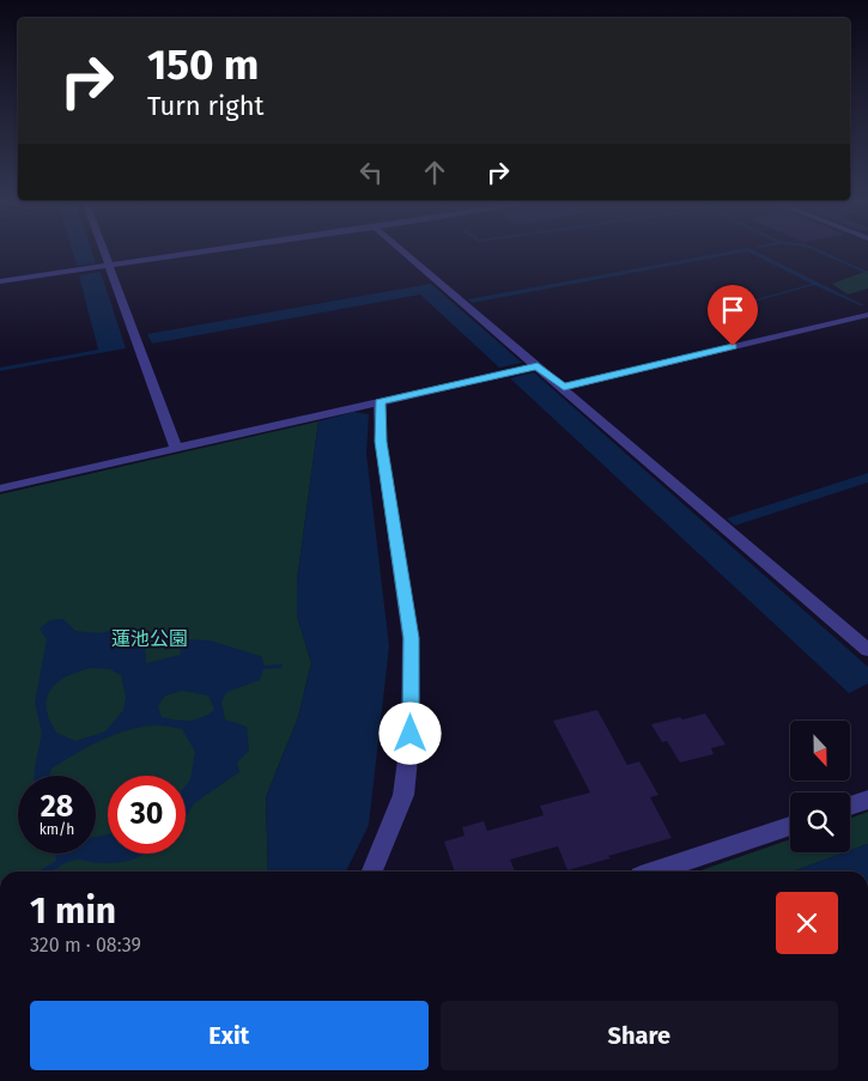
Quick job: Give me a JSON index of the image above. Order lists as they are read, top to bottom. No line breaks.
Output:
{"parks":["蓮池公園"],"north":"bottom","page":{"turn":["150 m","Turn right"],"speed":"28 km/h","limit":"30","heading":["1 min","320 m · 08:39"],"buttons":["Exit","Share"]}}
